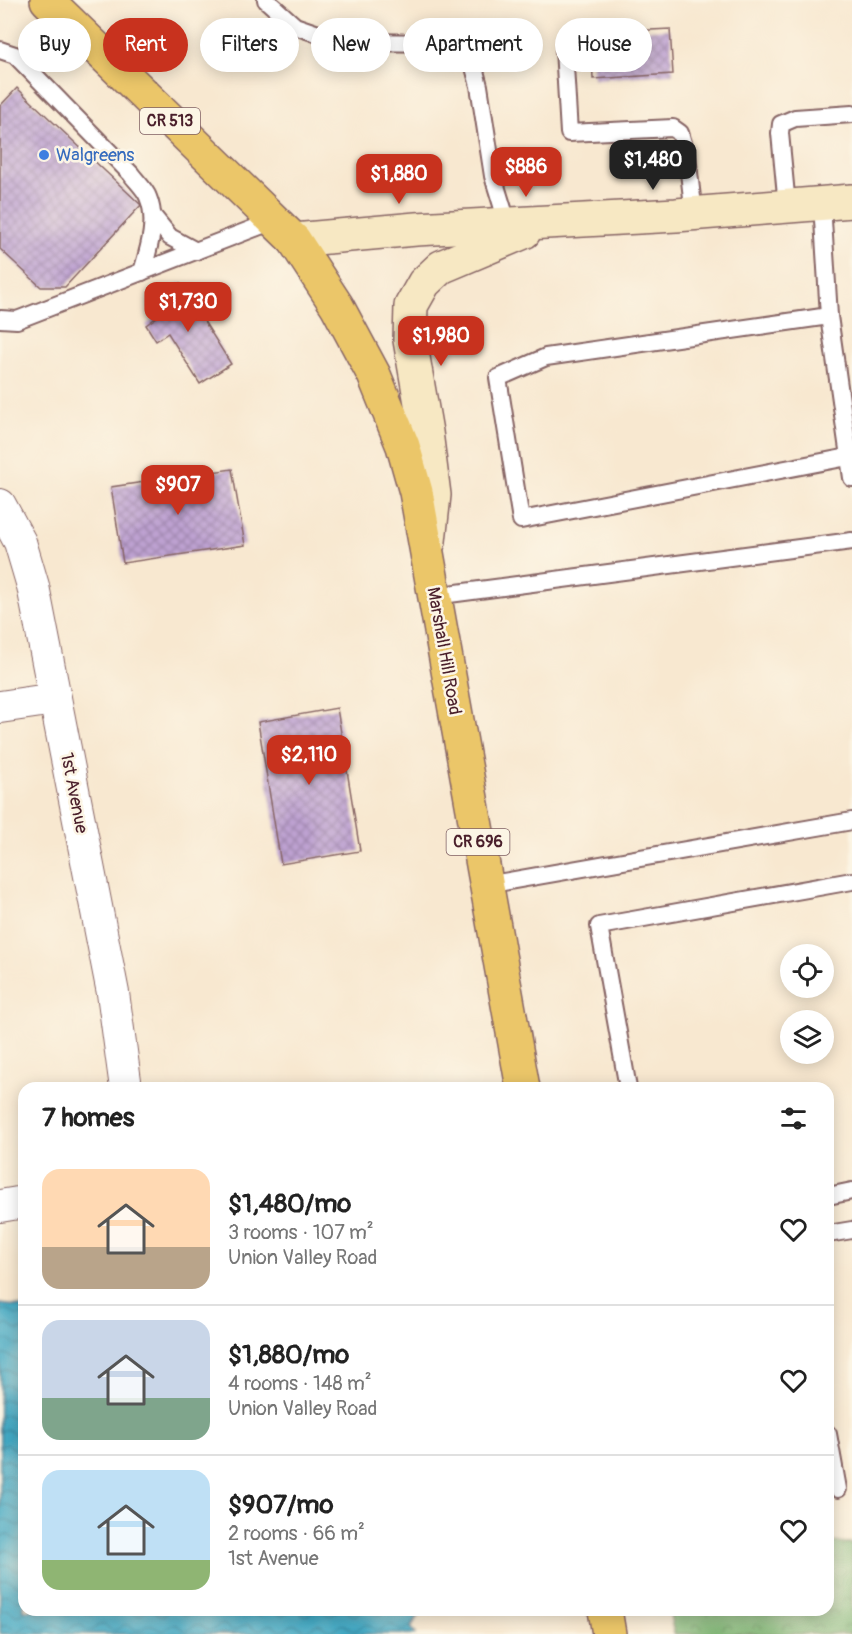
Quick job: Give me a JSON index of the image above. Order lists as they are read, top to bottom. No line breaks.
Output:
{"streets":{"main road":["CR 513","Marshall Hill Road","CR 696"],"street":["1st Avenue"]},"crossings":[["CR 513","Marshall Hill Road"]],"places":["Walgreens"],"page":{"chip":["Buy","Rent","Filters","New","Apartment","House"],"price":["$1,480","$886","$1,880","$1,730","$1,980","$907","$2,110"],"heading":"7 homes","list":[{"name":"$1,480/mo","note":"3 rooms · 107 m² · Union Valley Road"},{"name":"$1,880/mo","note":"4 rooms · 148 m² · Union Valley Road"},{"name":"$907/mo","note":"2 rooms · 66 m² · 1st Avenue"}]}}
